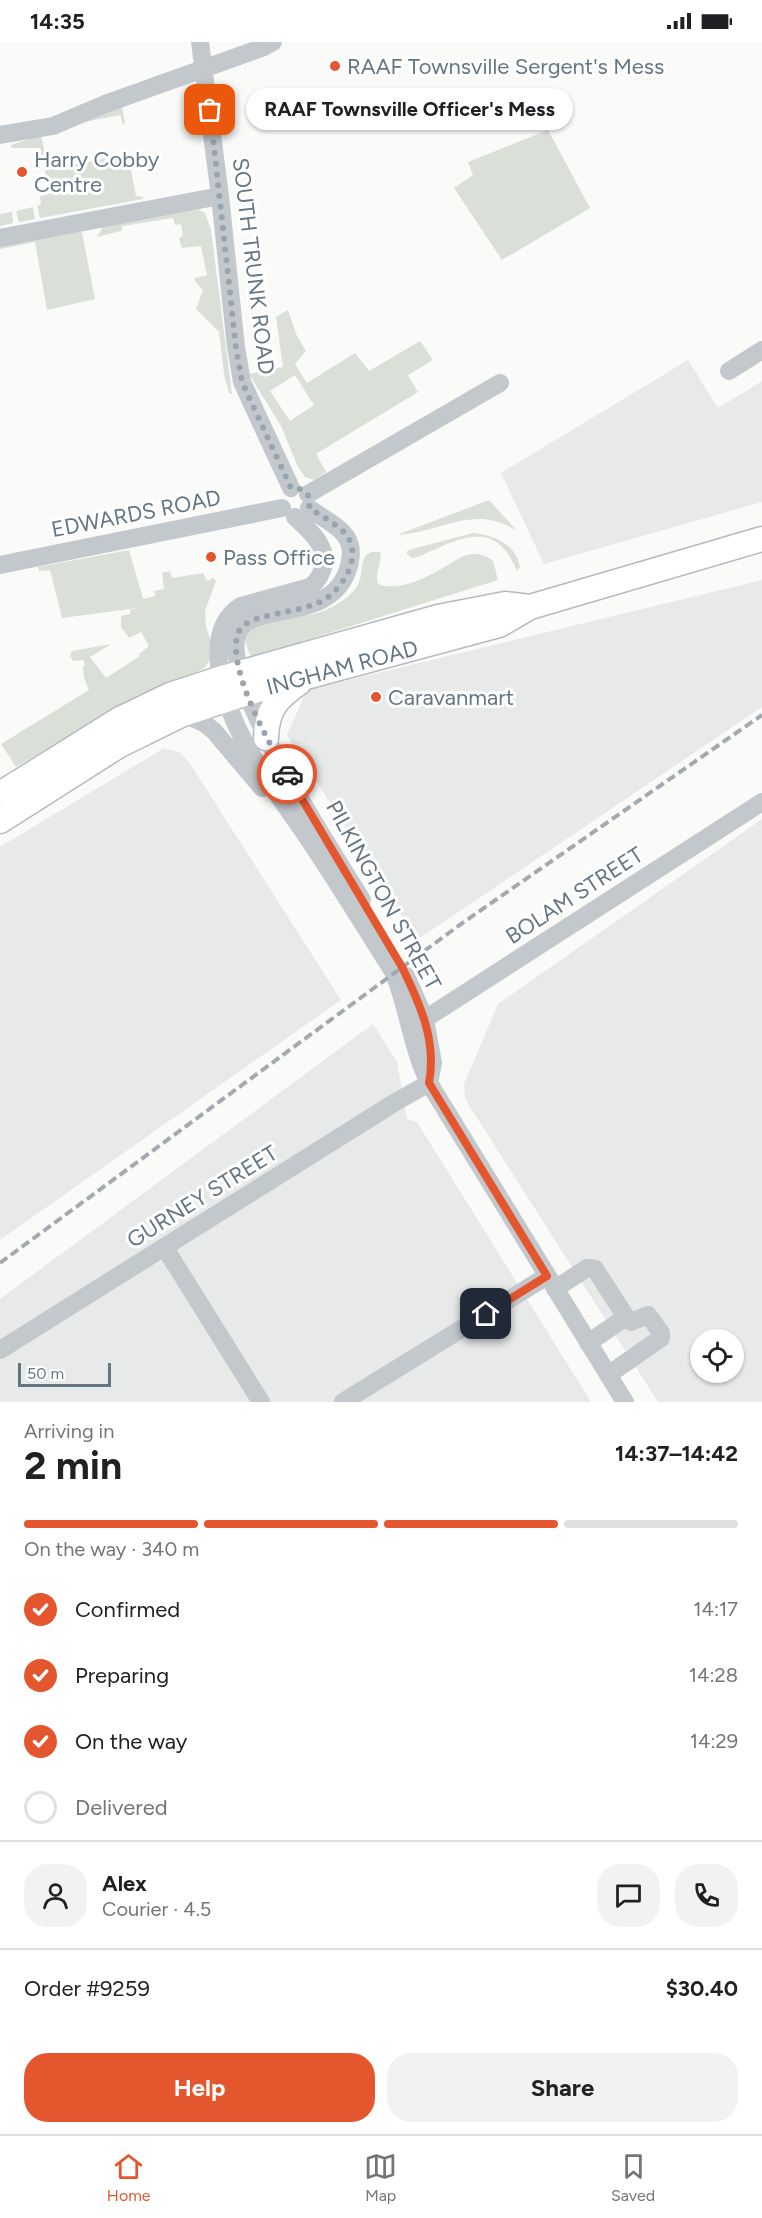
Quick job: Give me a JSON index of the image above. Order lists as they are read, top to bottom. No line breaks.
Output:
{"streets":{"main road":["INGHAM ROAD"],"street":["SOUTH TRUNK ROAD","EDWARDS ROAD","PILKINGTON STREET","BOLAM STREET","GURNEY STREET"]},"crossings":[["SOUTH TRUNK ROAD","EDWARDS ROAD"],["INGHAM ROAD","PILKINGTON STREET"],["PILKINGTON STREET","BOLAM STREET"],["PILKINGTON STREET","GURNEY STREET"]],"places":["RAAF Townsville Sergent's Mess","RAAF Townsville Officer's Mess","Harry Cobby Centre","Pass Office","Caravanmart"],"scale_bar":"50 m","page":{"status":"14:35","bubble":"RAAF Townsville Officer's Mess","scale":"50 m","heading":["2 min","Arriving in","14:37–14:42"],"panel":["Alex","Courier · 4.5","Order #9259","$30.40"],"bar":"On the way · 340 m","list":[["Confirmed","14:17"],["Preparing","14:28"],["On the way","14:29"],"Delivered"],"buttons":["Help","Share"],"tabs":["Home","Map","Saved"]}}
